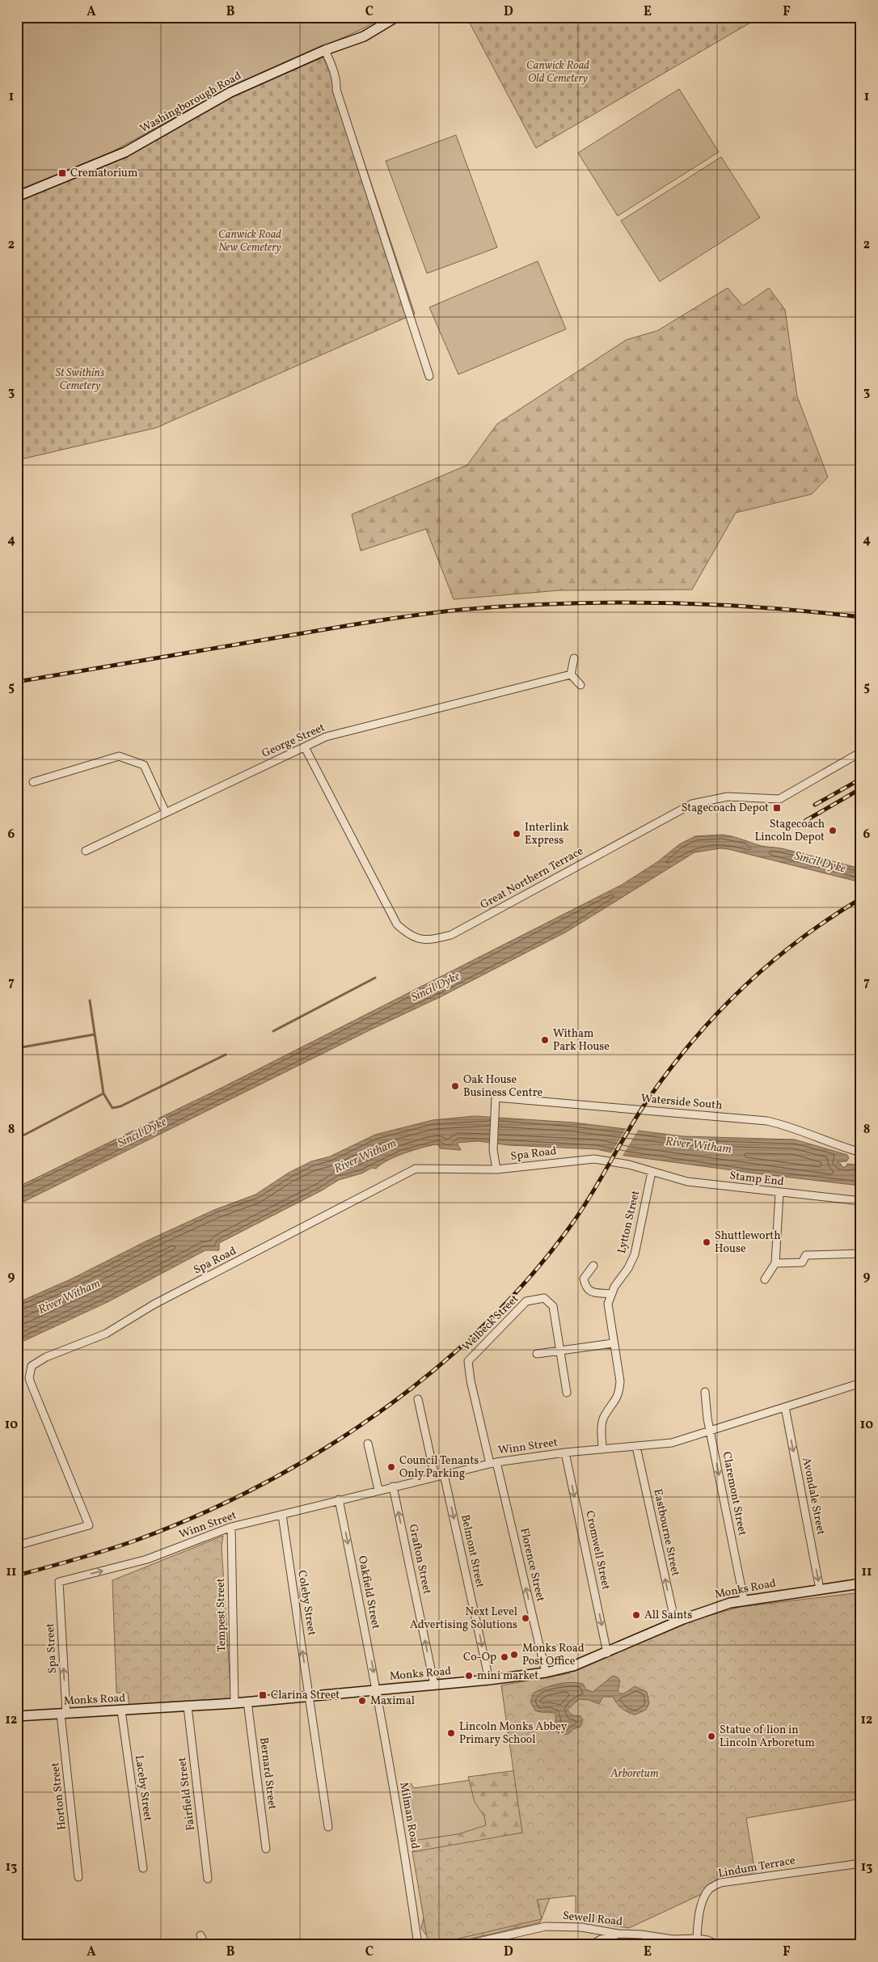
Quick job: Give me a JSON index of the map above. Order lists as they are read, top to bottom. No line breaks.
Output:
{"streets":{"main road":["Washingborough Road","Monks Road"],"street":["George Street","Great Northern Terrace","Waterside South","Spa Road","Stamp End","Lytton Street","Welbeck Street","Winn Street","Claremont Street","Avondale Street","Eastbourne Street","Cromwell Street","Belmont Street","Grafton Street","Florence Street","Oakfield Street","Coleby Street","Tempest Street","Spa Street","Bernard Street","Laceby Street","Fairfield Street","Horton Street","Milman Road","Lindum Terrace","Sewell Road"]},"crossings":[["George Street","Great Northern Terrace"],["Waterside South","Spa Road"],["Spa Road","Stamp End"],["Spa Road","Lytton Street"],["Stamp End","Lytton Street"],["Welbeck Street","Florence Street"],["Winn Street","Claremont Street"],["Winn Street","Avondale Street"],["Winn Street","Eastbourne Street"],["Winn Street","Cromwell Street"],["Winn Street","Belmont Street"],["Winn Street","Grafton Street"],["Winn Street","Florence Street"],["Winn Street","Oakfield Street"],["Winn Street","Coleby Street"],["Winn Street","Tempest Street"],["Winn Street","Spa Street"],["Claremont Street","Monks Road"],["Avondale Street","Monks Road"],["Eastbourne Street","Monks Road"],["Cromwell Street","Monks Road"],["Belmont Street","Monks Road"],["Grafton Street","Monks Road"],["Florence Street","Monks Road"],["Monks Road","Oakfield Street"],["Monks Road","Coleby Street"],["Monks Road","Tempest Street"],["Monks Road","Spa Street"],["Monks Road","Bernard Street"],["Monks Road","Laceby Street"],["Monks Road","Fairfield Street"],["Monks Road","Horton Street"],["Monks Road","Milman Road"],["Oakfield Street","Milman Road"],["Spa Street","Horton Street"],["Lindum Terrace","Sewell Road"]],"one_way":["Claremont Street","Avondale Street","Eastbourne Street","Cromwell Street","Belmont Street","Grafton Street","Florence Street","Oakfield Street","Coleby Street","Spa Street"],"water":["Sincil Dyke","River Witham"],"parks":["Canwick Road Old Cemetery","Canwick Road New Cemetery","St Swithin's Cemetery","Arboretum"],"places":{"transit":["Crematorium","Stagecoach Depot","Clarina Street"],"other":["Stagecoach Lincoln Depot","Interlink Express","Witham Park House","Oak House Business Centre","Shuttleworth House","Council Tenants Only Parking","All Saints","Next Level Advertising Solutions","Monks Road Post Office","Co-Op","mini market","Maximal","Lincoln Monks Abbey Primary School","Statue of lion in Lincoln Arboretum"]},"grid":{"columns":["A","B","C","D","E","F"],"rows":["1","2","3","4","5","6","7","8","9","10","11","12","13"]}}
